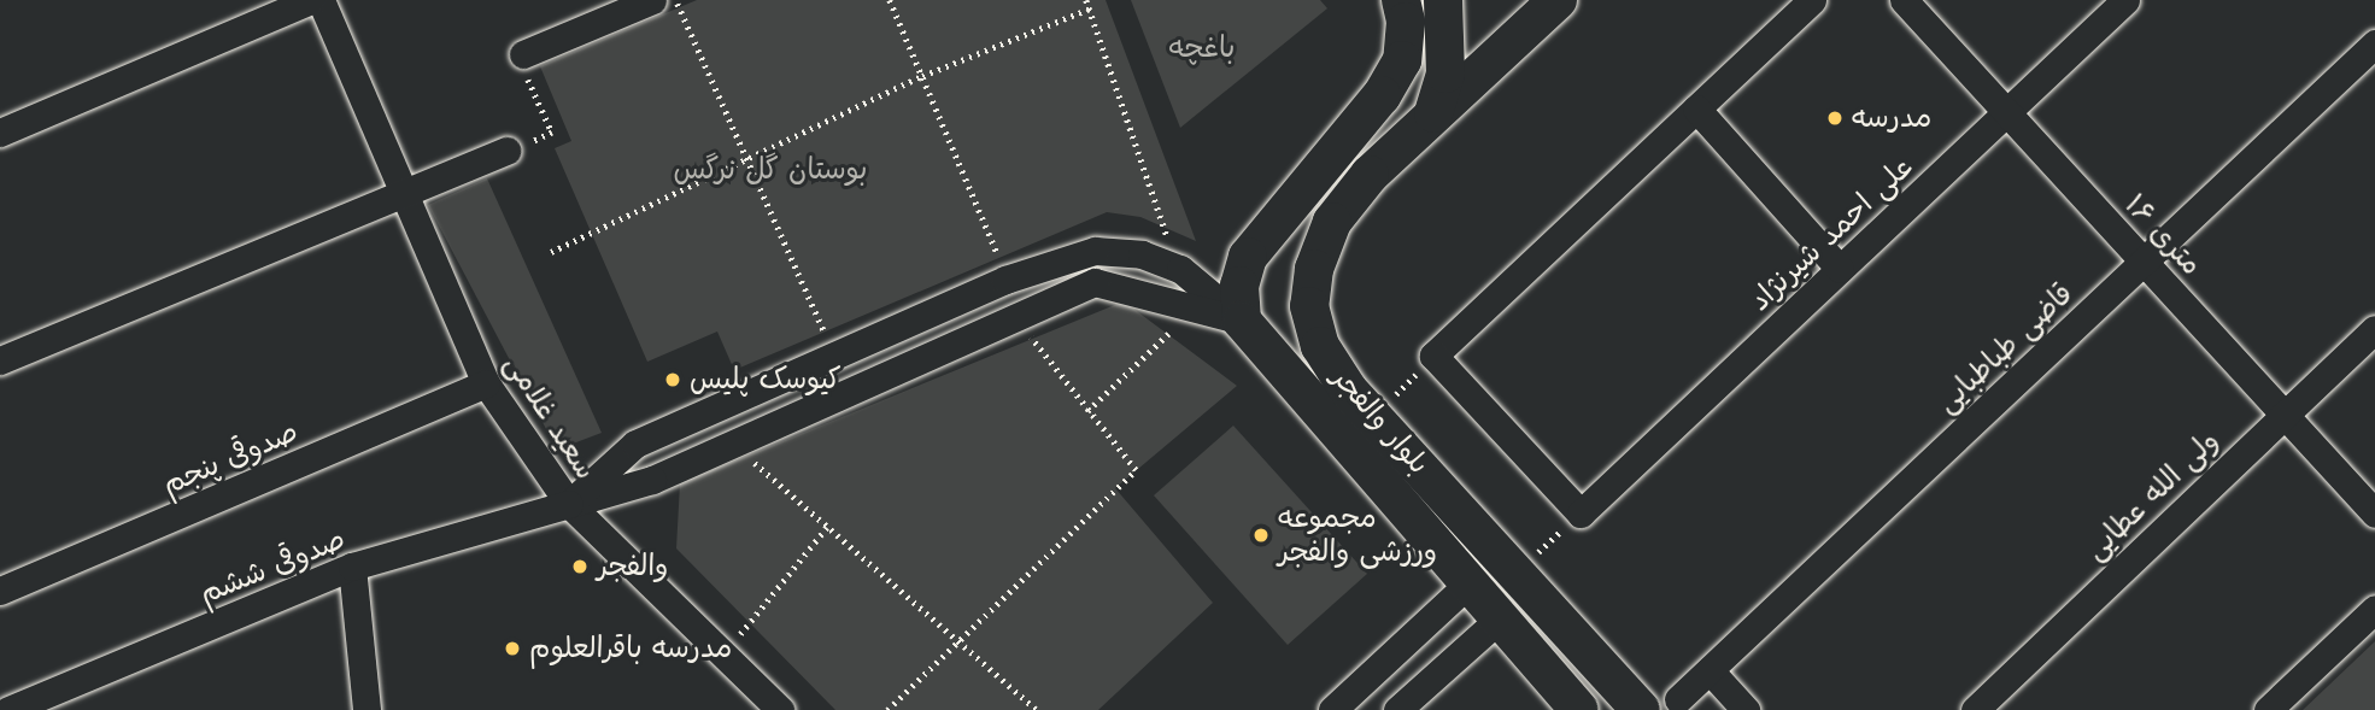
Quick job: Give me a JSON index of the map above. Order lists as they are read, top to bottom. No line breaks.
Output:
{"streets":{"main road":["بلوار والفجر"],"street":["علی احمد شیرنژاد","۱۶ متری","قاضی طباطبایی","سعید غلامی","صدوقی پنجم","ولی الله عطایی","صدوقی ششم"]},"crossings":[["علی احمد شیرنژاد","۱۶ متری"],["۱۶ متری","قاضی طباطبایی"],["۱۶ متری","ولی الله عطایی"],["سعید غلامی","صدوقی پنجم"],["سعید غلامی","صدوقی ششم"],["بلوار والفجر","صدوقی ششم"]],"parks":["باغچه","بوستان گل نرگس"],"places":["مدرسه","کیوسک پلیس","مجموعه ورزشی والفجر","والفجر","مدرسه باقرالعلوم"]}
